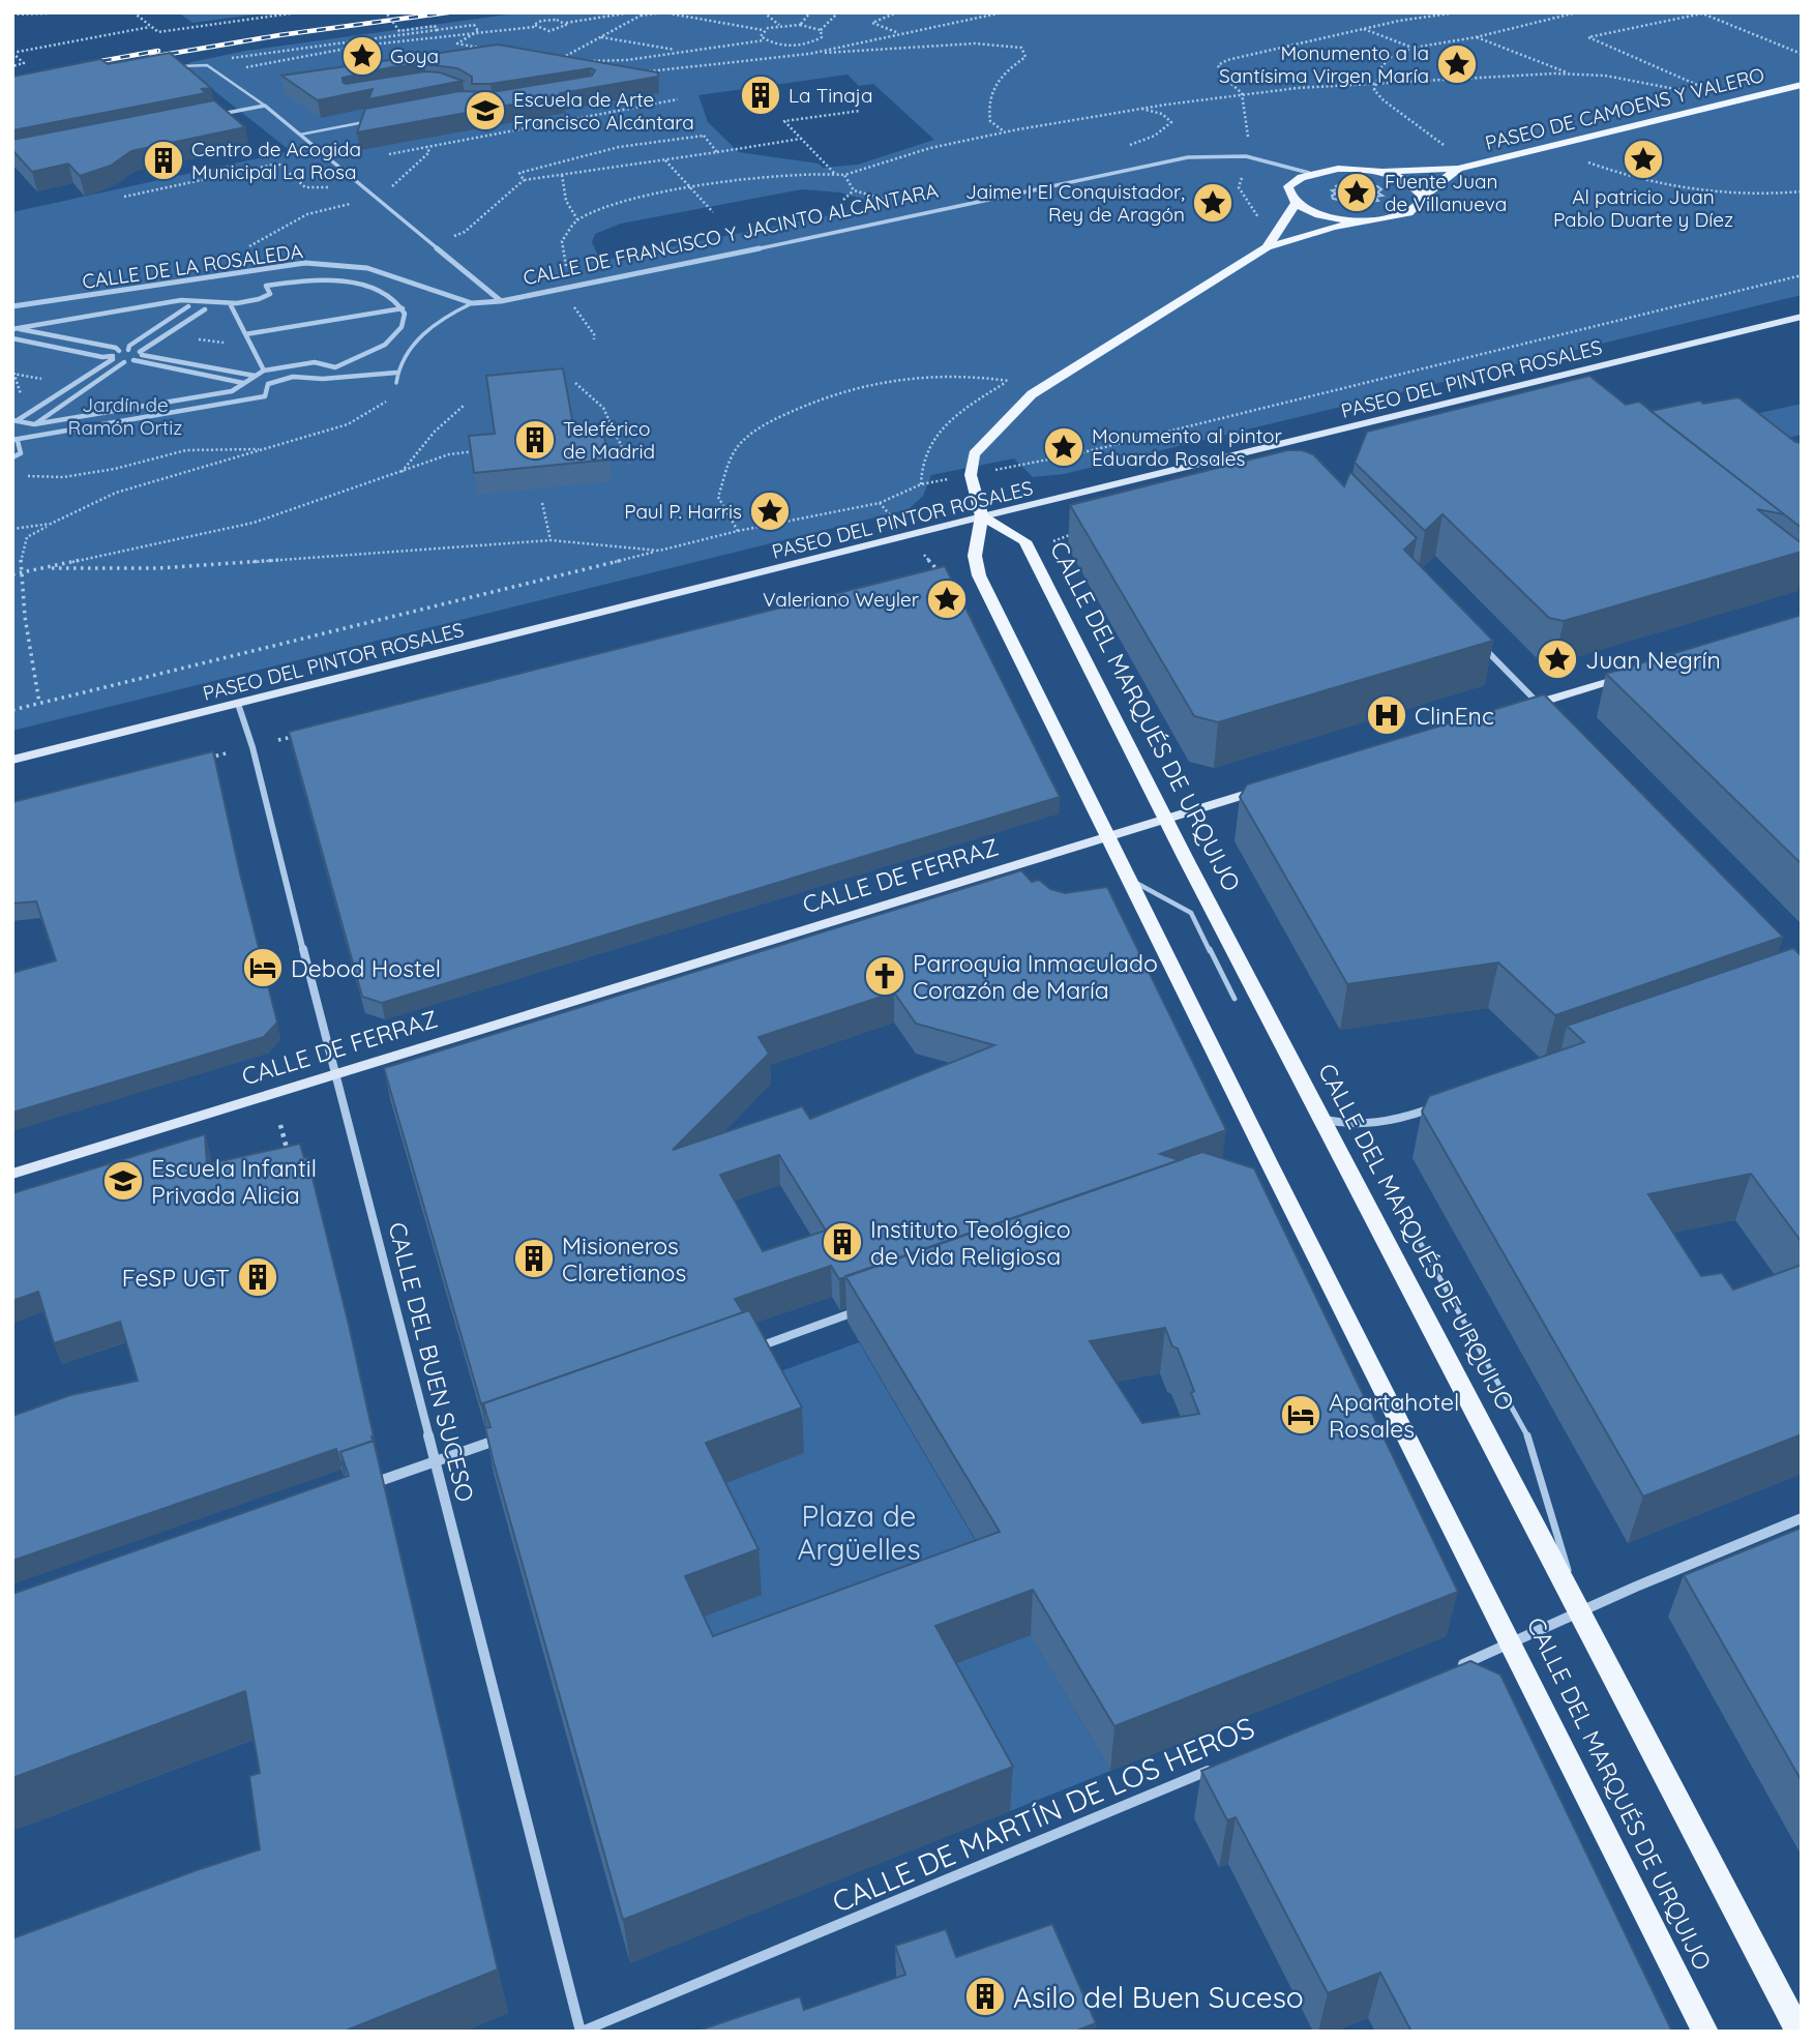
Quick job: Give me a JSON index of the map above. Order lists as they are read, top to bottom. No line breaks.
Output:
{"streets":{"main road":["PASEO DE CAMOENS Y VALERO","PASEO DEL PINTOR ROSALES","CALLE DEL MARQUÉS DE URQUIJO","CALLE DE FERRAZ"],"street":["CALLE DE FRANCISCO Y JACINTO ALCÁNTARA","CALLE DE LA ROSALEDA","CALLE DEL BUEN SUCESO","CALLE DE MARTÍN DE LOS HEROS"]},"crossings":[["CALLE DE FRANCISCO Y JACINTO ALCÁNTARA","CALLE DE LA ROSALEDA"],["PASEO DEL PINTOR ROSALES","CALLE DEL MARQUÉS DE URQUIJO"],["PASEO DEL PINTOR ROSALES","CALLE DEL BUEN SUCESO"],["CALLE DEL MARQUÉS DE URQUIJO","CALLE DE FERRAZ"],["CALLE DE FERRAZ","CALLE DEL BUEN SUCESO"],["CALLE DEL BUEN SUCESO","CALLE DE MARTÍN DE LOS HEROS"]],"parks":["Jardín de Ramón Ortiz","Plaza de Argüelles"],"places":{"place":["Goya","Monumento a la Santísima Virgen María","Al patricio Juan Pablo Duarte y Díez","Fuente Juan de Villanueva","Jaime I El Conquistador, Rey de Aragón","Monumento al pintor Eduardo Rosales","Paul P. Harris","Valeriano Weyler","Juan Negrín"],"building":["La Tinaja","Centro de Acogida Municipal La Rosa","Teleférico de Madrid","Instituto Teológico de Vida Religiosa","Misioneros Claretianos","FeSP UGT","Asilo del Buen Suceso"],"school or university":["Escuela de Arte Francisco Alcántara","Escuela Infantil Privada Alicia"],"hospital":["ClinEnc"],"hotel":["Debod Hostel","Apartahotel Rosales"],"church":["Parroquia Inmaculado Corazón de María"]}}
